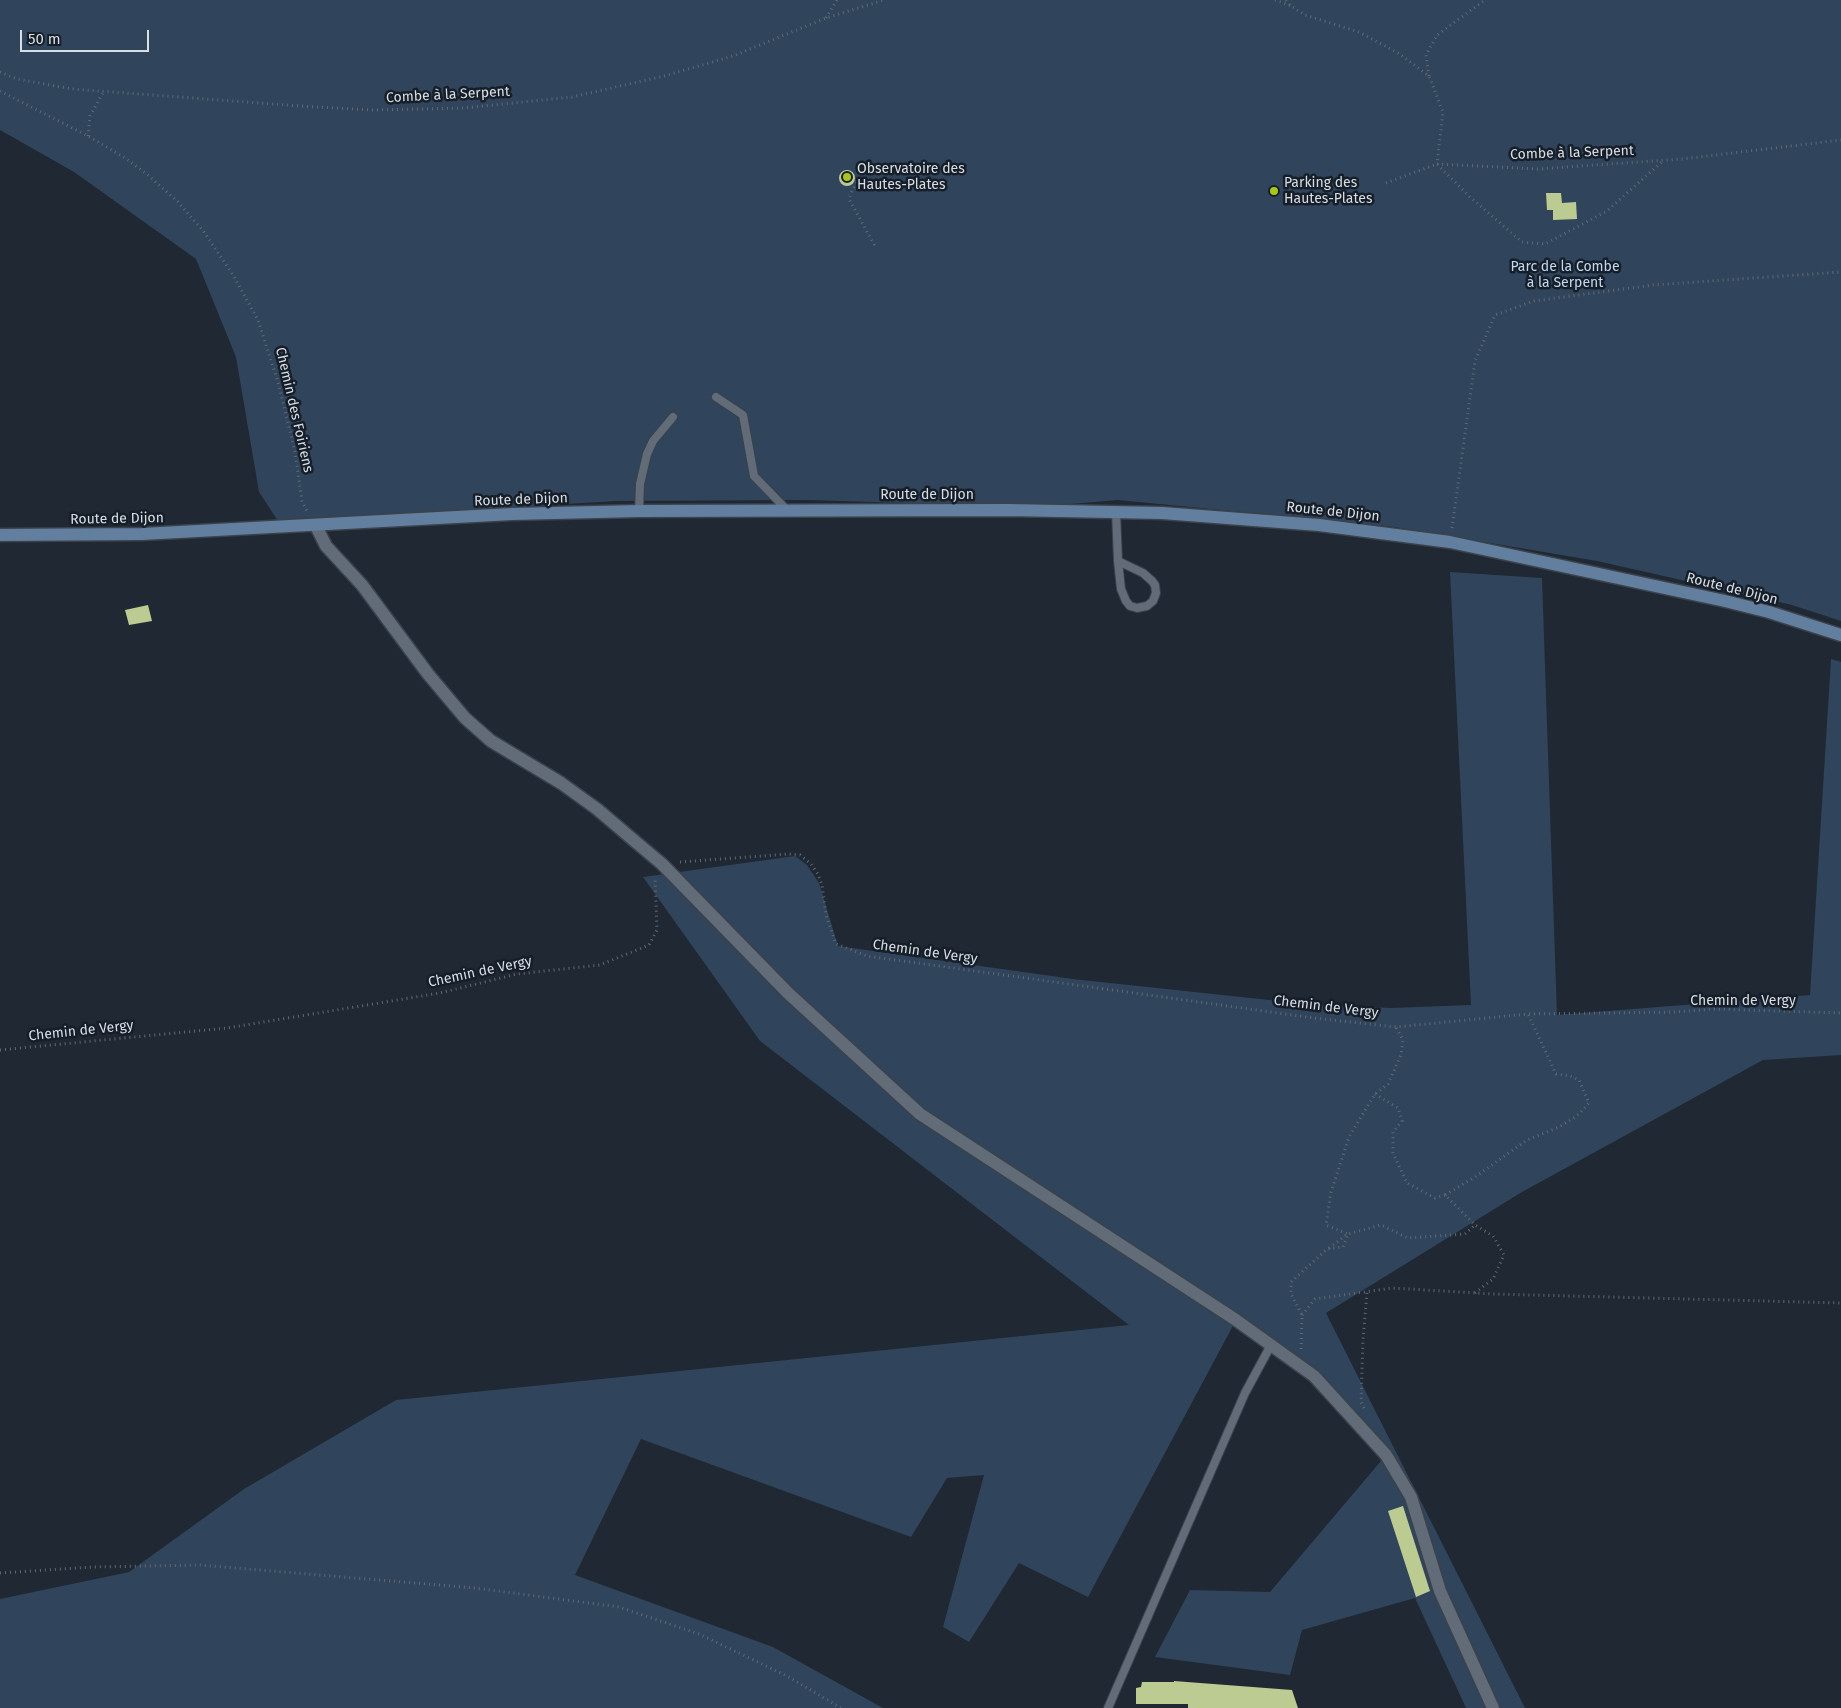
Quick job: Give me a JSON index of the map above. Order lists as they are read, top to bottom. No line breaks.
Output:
{"streets":{"main road":["Route de Dijon"],"path":["Combe à la Serpent","Chemin des Foiriens","Chemin de Vergy"]},"crossings":[["Chemin des Foiriens","Route de Dijon"]],"parks":["Parc de la Combe à la Serpent"],"places":["Observatoire des Hautes-Plates","Parking des Hautes-Plates"],"scale_bar":"50 m"}
